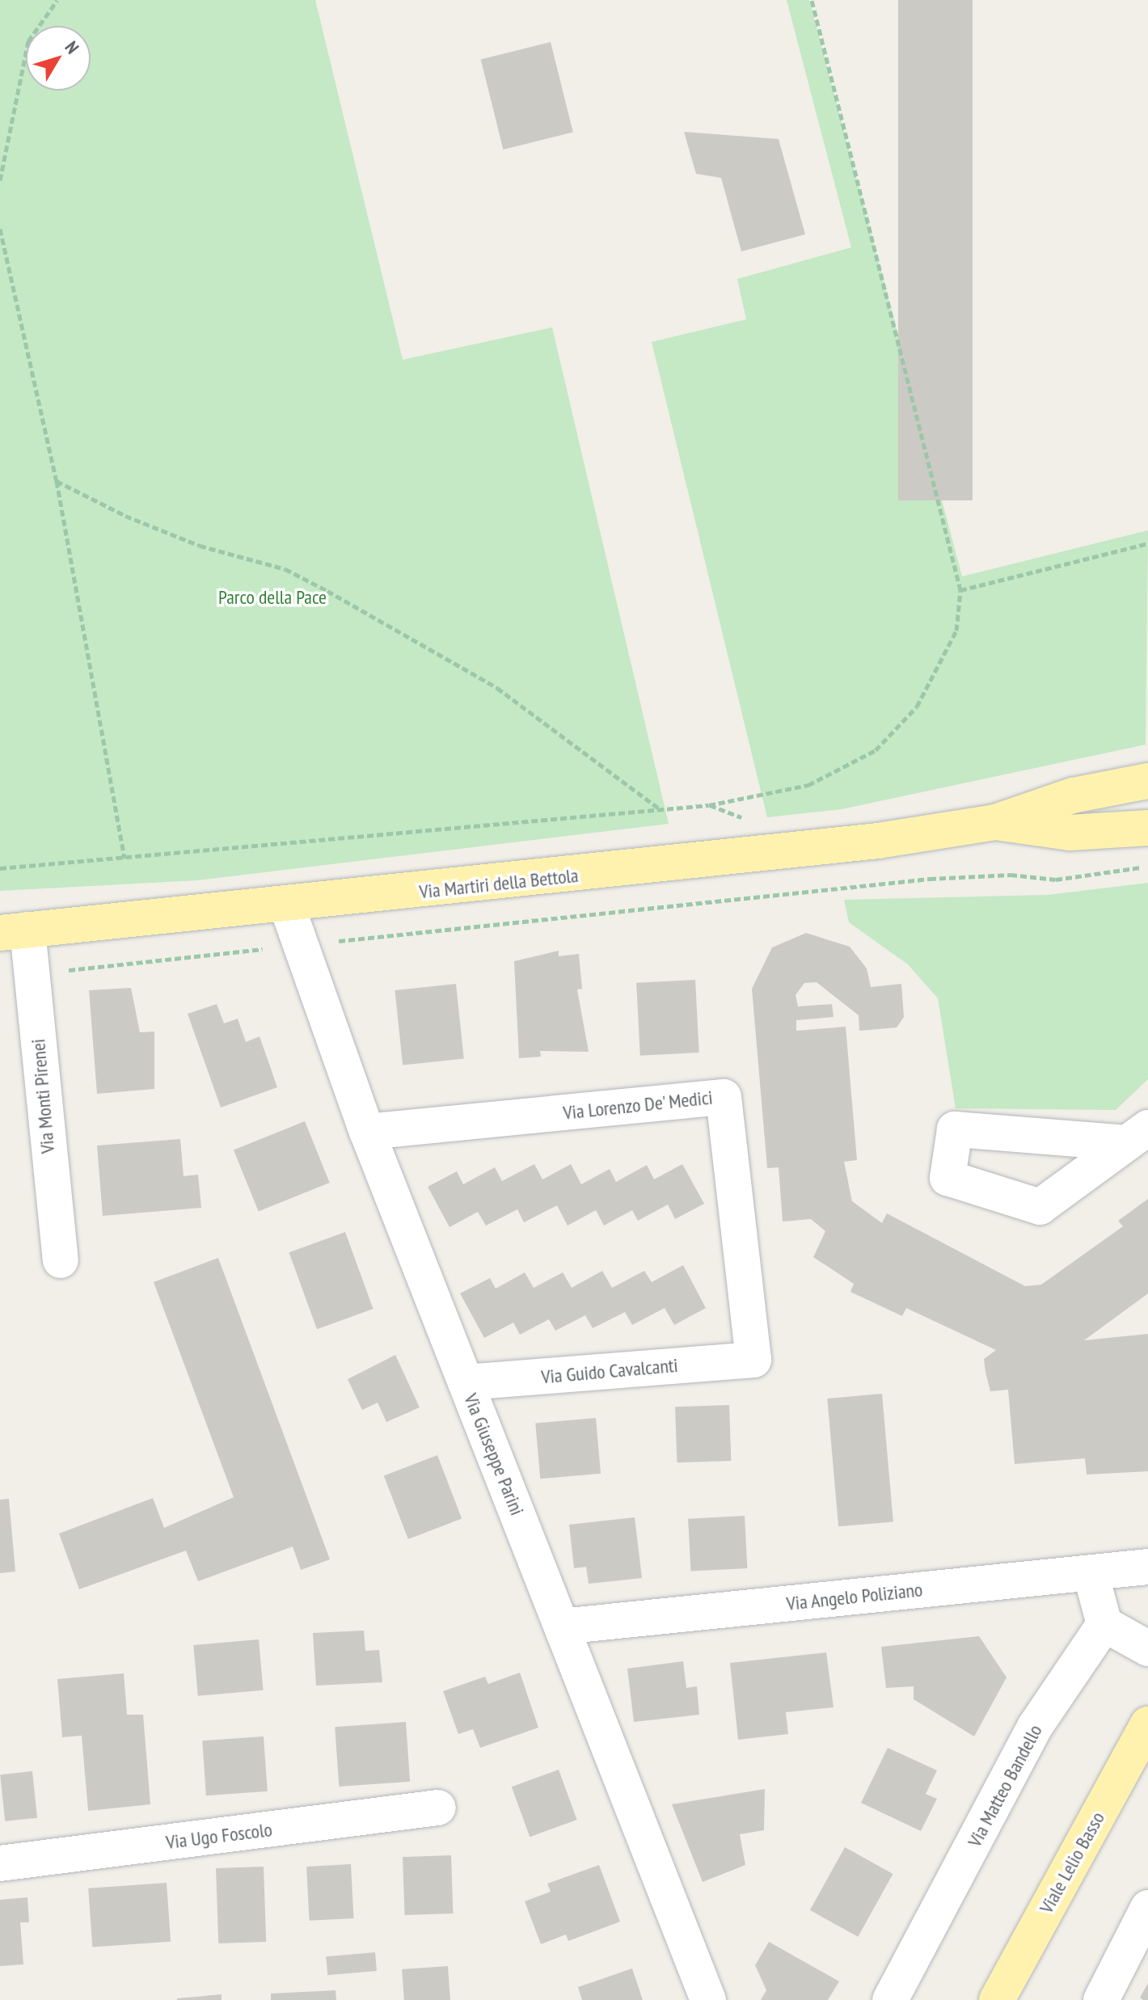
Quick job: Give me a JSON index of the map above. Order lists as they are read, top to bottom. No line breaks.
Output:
{"streets":{"main road":["Via Martiri della Bettola","Viale Lelio Basso"],"street":["Via Monti Pirenei","Via Lorenzo De' Medici","Via Guido Cavalcanti","Via Giuseppe Parini","Via Angelo Poliziano","Via Matteo Bandello","Via Ugo Foscolo"]},"crossings":[["Via Martiri della Bettola","Via Monti Pirenei"],["Via Martiri della Bettola","Via Giuseppe Parini"],["Via Lorenzo De' Medici","Via Guido Cavalcanti"],["Via Lorenzo De' Medici","Via Giuseppe Parini"],["Via Guido Cavalcanti","Via Giuseppe Parini"],["Via Giuseppe Parini","Via Angelo Poliziano"]],"parks":["Parco della Pace"],"north":"top right"}
